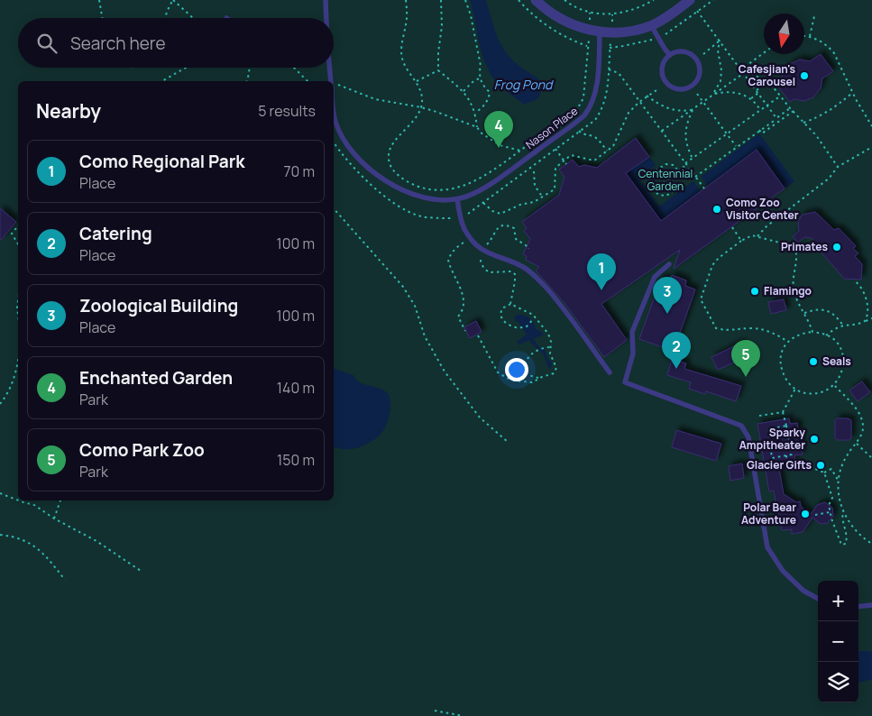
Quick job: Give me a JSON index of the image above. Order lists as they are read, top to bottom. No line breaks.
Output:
{"streets":{"lane":["Nason Place"]},"water":["Frog Pond"],"parks":["Centennial Garden"],"places":["Cafesjian's Carousel","Como Zoo Visitor Center","Primates","Flamingo","Seals","Sparky Ampitheater","Glacier Gifts","Polar Bear Adventure"],"north":"bottom","page":{"search":"Search here","heading":["Nearby","5 results"],"pins":["4","1","3","2","5"],"list":[{"mark":"1","name":"Como Regional Park","note":"Place","value":"70 m"},{"mark":"2","name":"Catering","note":"Place","value":"100 m"},{"mark":"3","name":"Zoological Building","note":"Place","value":"100 m"},{"mark":"4","name":"Enchanted Garden","note":"Park","value":"140 m"},{"mark":"5","name":"Como Park Zoo","note":"Park","value":"150 m"}],"map_buttons":["+","−"]}}
